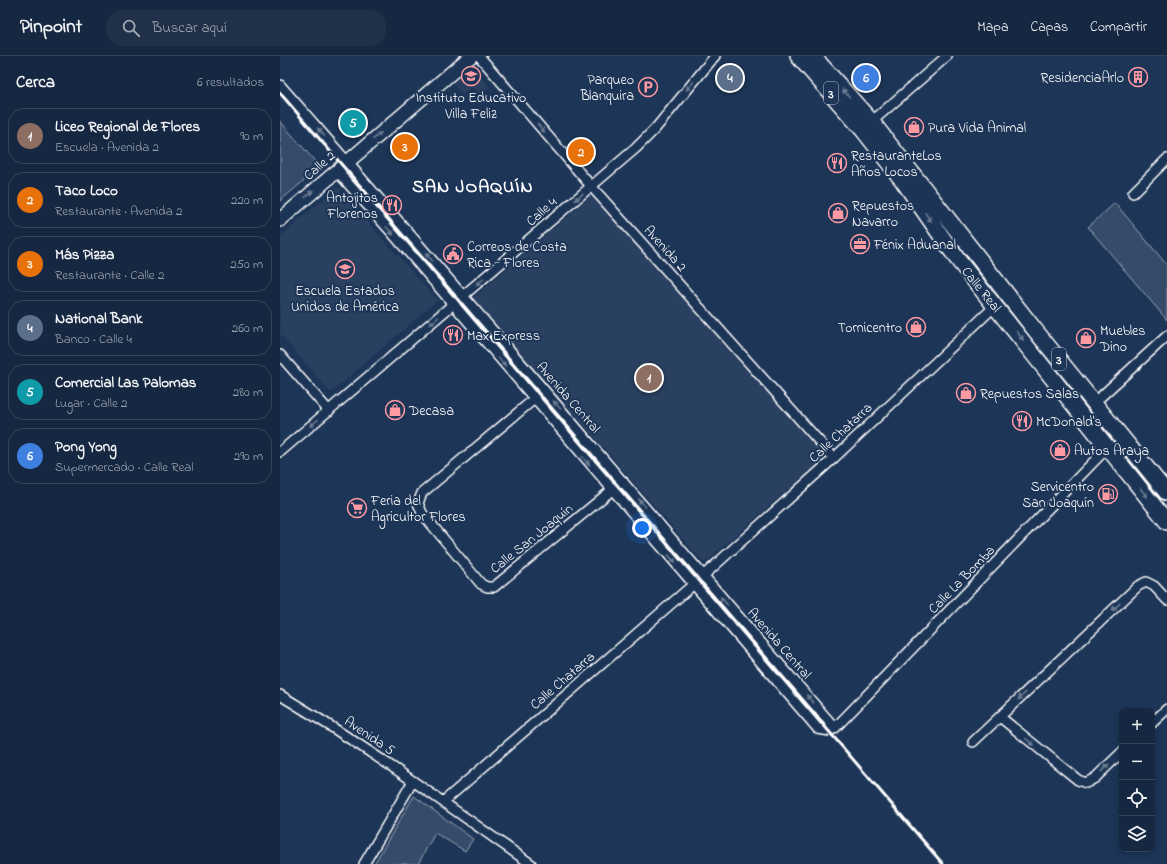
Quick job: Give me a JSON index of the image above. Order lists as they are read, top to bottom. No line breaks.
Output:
{"streets":{"main road":["3","Calle Real"],"street":["Calle 2","Calle 4","Avenida 2","Avenida Central","Calle Chatarra","Calle San Joaquín","Calle La Bomba","Avenida 5"]},"crossings":[["Calle 2","Avenida Central"],["Calle 4","Avenida 2"],["Calle 4","Avenida Central"],["Avenida 2","Calle Chatarra"],["Calle Real","Calle Chatarra"],["Calle Real","Calle La Bomba"],["Avenida Central","Calle Chatarra"],["Avenida Central","Calle San Joaquín"],["Avenida Central","Calle La Bomba"],["Calle Chatarra","Avenida 5"]],"one_way":["Calle 2","Calle 4"],"districts":["SAN JOAQUÍN"],"places":{"school or university":["Instituto Educativo Villa Feliz","Escuela Estados Unidos de América"],"building":["ResidenciaArlo"],"parking":["Parqueo Blanquira"],"shop":["Pura Vida Animal","Repuestos Navarro","Tornicentro","Muebles Dino","Repuestos Salas","Decasa","Autos Araya"],"restaurant":["RestauranteLos Años Locos","Antojitos Florenos","Max Express","McDonald's"],"office":["Fénix Aduanal"],"public building":["Correos de Costa Rica - Flores"],"fuel station":["Servicentro San Joaquín"],"supermarket":["Feria del Agricultor Flores"]},"page":{"header":"Pinpoint","search":"Buscar aquí","nav":["Mapa","Capas","Compartir"],"heading":["Cerca","6 resultados"],"pins":["4","6","5","3","2","1"],"list":[{"mark":"1","name":"Liceo Regional de Flores","note":"Escuela · Avenida 2","value":"90 m"},{"mark":"2","name":"Taco Loco","note":"Restaurante · Avenida 2","value":"220 m"},{"mark":"3","name":"Más Pizza","note":"Restaurante · Calle 2","value":"250 m"},{"mark":"4","name":"National Bank","note":"Banco · Calle 4","value":"260 m"},{"mark":"5","name":"Comercial Las Palomas","note":"Lugar · Calle 2","value":"280 m"},{"mark":"6","name":"Pong Yong","note":"Supermercado · Calle Real","value":"290 m"}],"map_buttons":["+","−"]}}
